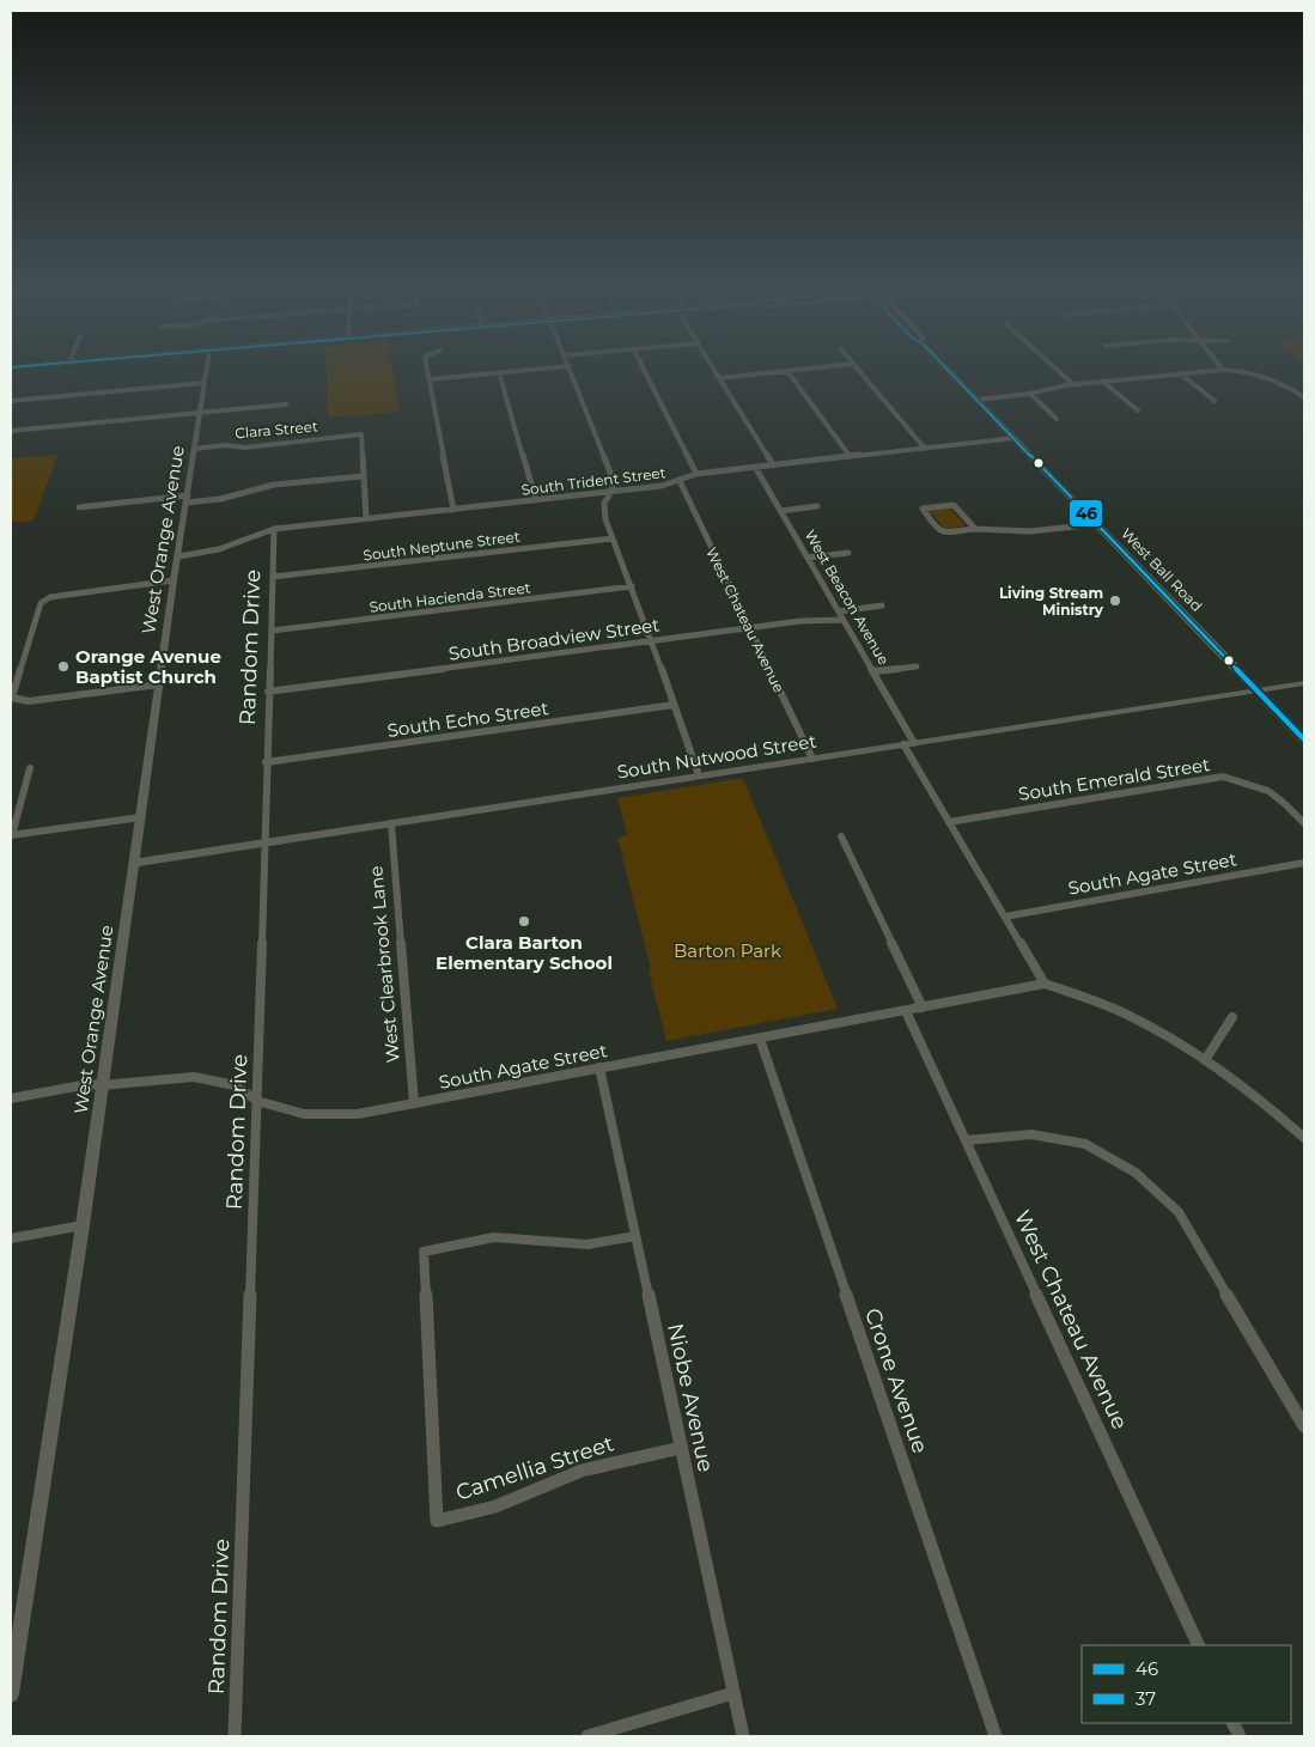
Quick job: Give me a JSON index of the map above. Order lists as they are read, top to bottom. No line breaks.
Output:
{"streets":{"main road":["West Ball Road"],"street":["Clara Street","South Trident Street","West Orange Avenue","South Neptune Street","South Hacienda Street","West Beacon Avenue","West Chateau Avenue","South Broadview Street","Random Drive","South Echo Street","South Nutwood Street","South Emerald Street","South Agate Street","West Clearbrook Lane","Crone Avenue","Niobe Avenue","Camellia Street"]},"crossings":[["Clara Street","West Orange Avenue"],["South Trident Street","West Orange Avenue"],["South Trident Street","West Ball Road"],["South Trident Street","West Beacon Avenue"],["South Trident Street","West Chateau Avenue"],["South Trident Street","Random Drive"],["West Orange Avenue","South Nutwood Street"],["West Orange Avenue","South Agate Street"],["South Neptune Street","Random Drive"],["West Ball Road","South Nutwood Street"],["South Hacienda Street","Random Drive"],["West Beacon Avenue","South Broadview Street"],["West Beacon Avenue","South Nutwood Street"],["West Chateau Avenue","South Broadview Street"],["West Chateau Avenue","South Nutwood Street"],["West Chateau Avenue","South Agate Street"],["South Broadview Street","Random Drive"],["Random Drive","South Echo Street"],["Random Drive","South Nutwood Street"],["Random Drive","South Agate Street"],["South Nutwood Street","West Clearbrook Lane"],["South Agate Street","West Clearbrook Lane"],["South Agate Street","Crone Avenue"],["South Agate Street","Niobe Avenue"],["Niobe Avenue","Camellia Street"]],"parks":["Barton Park"],"places":["Living Stream Ministry","Orange Avenue Baptist Church","Clara Barton Elementary School"],"lines":["transit line 46"],"legend":["46","37"]}
